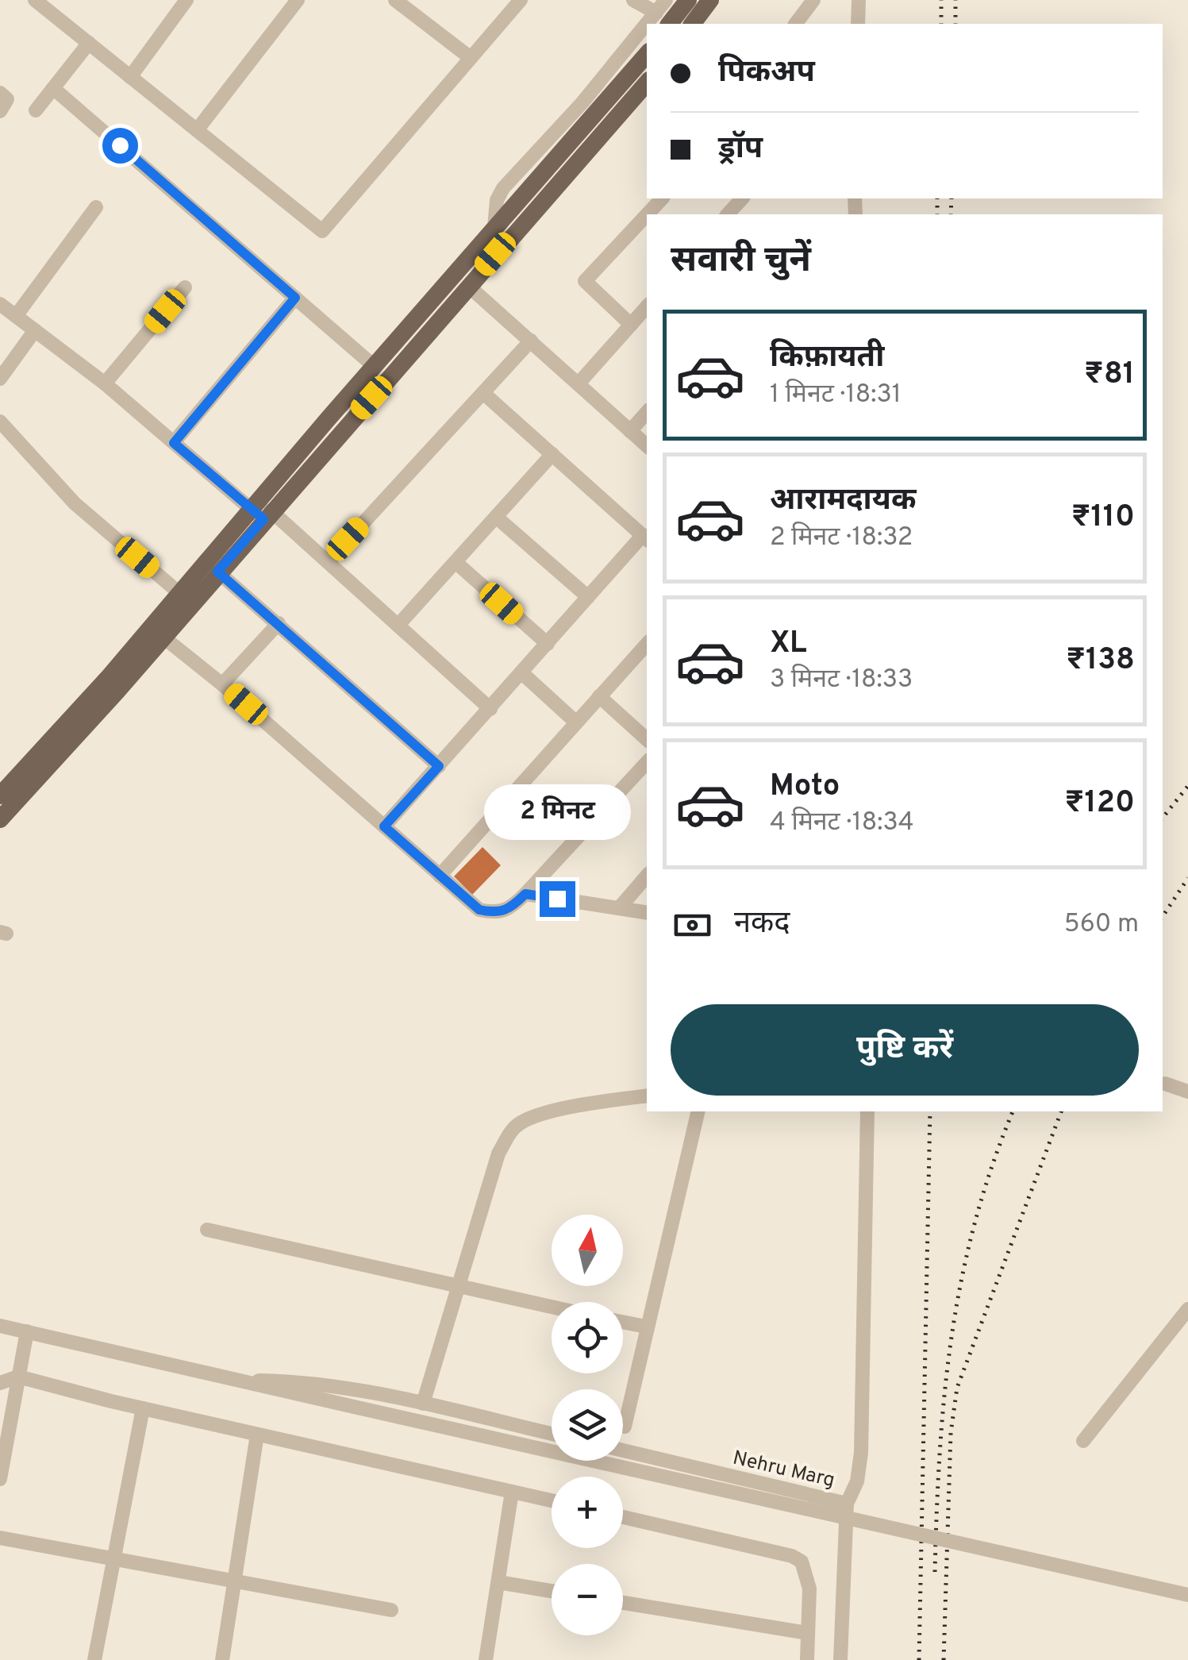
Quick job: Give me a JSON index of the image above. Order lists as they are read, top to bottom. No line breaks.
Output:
{"streets":{"street":["Nehru Marg"]},"north":"top","page":{"banner":["पिकअप","ड्रॉप"],"heading":"सवारी चुनें","list":[{"name":"किफ़ायती","note":"1 मिनट · 18:31","value":"₹81"},{"name":"आरामदायक","note":"2 मिनट · 18:32","value":"₹110"},{"name":"XL","note":"3 मिनट · 18:33","value":"₹138"},{"name":"Moto","note":"4 मिनट · 18:34","value":"₹120"}],"bubble":"2 मिनट","pay":["नकद","560 m"],"buttons":"पुष्टि करें","map_buttons":["+","−"]}}
